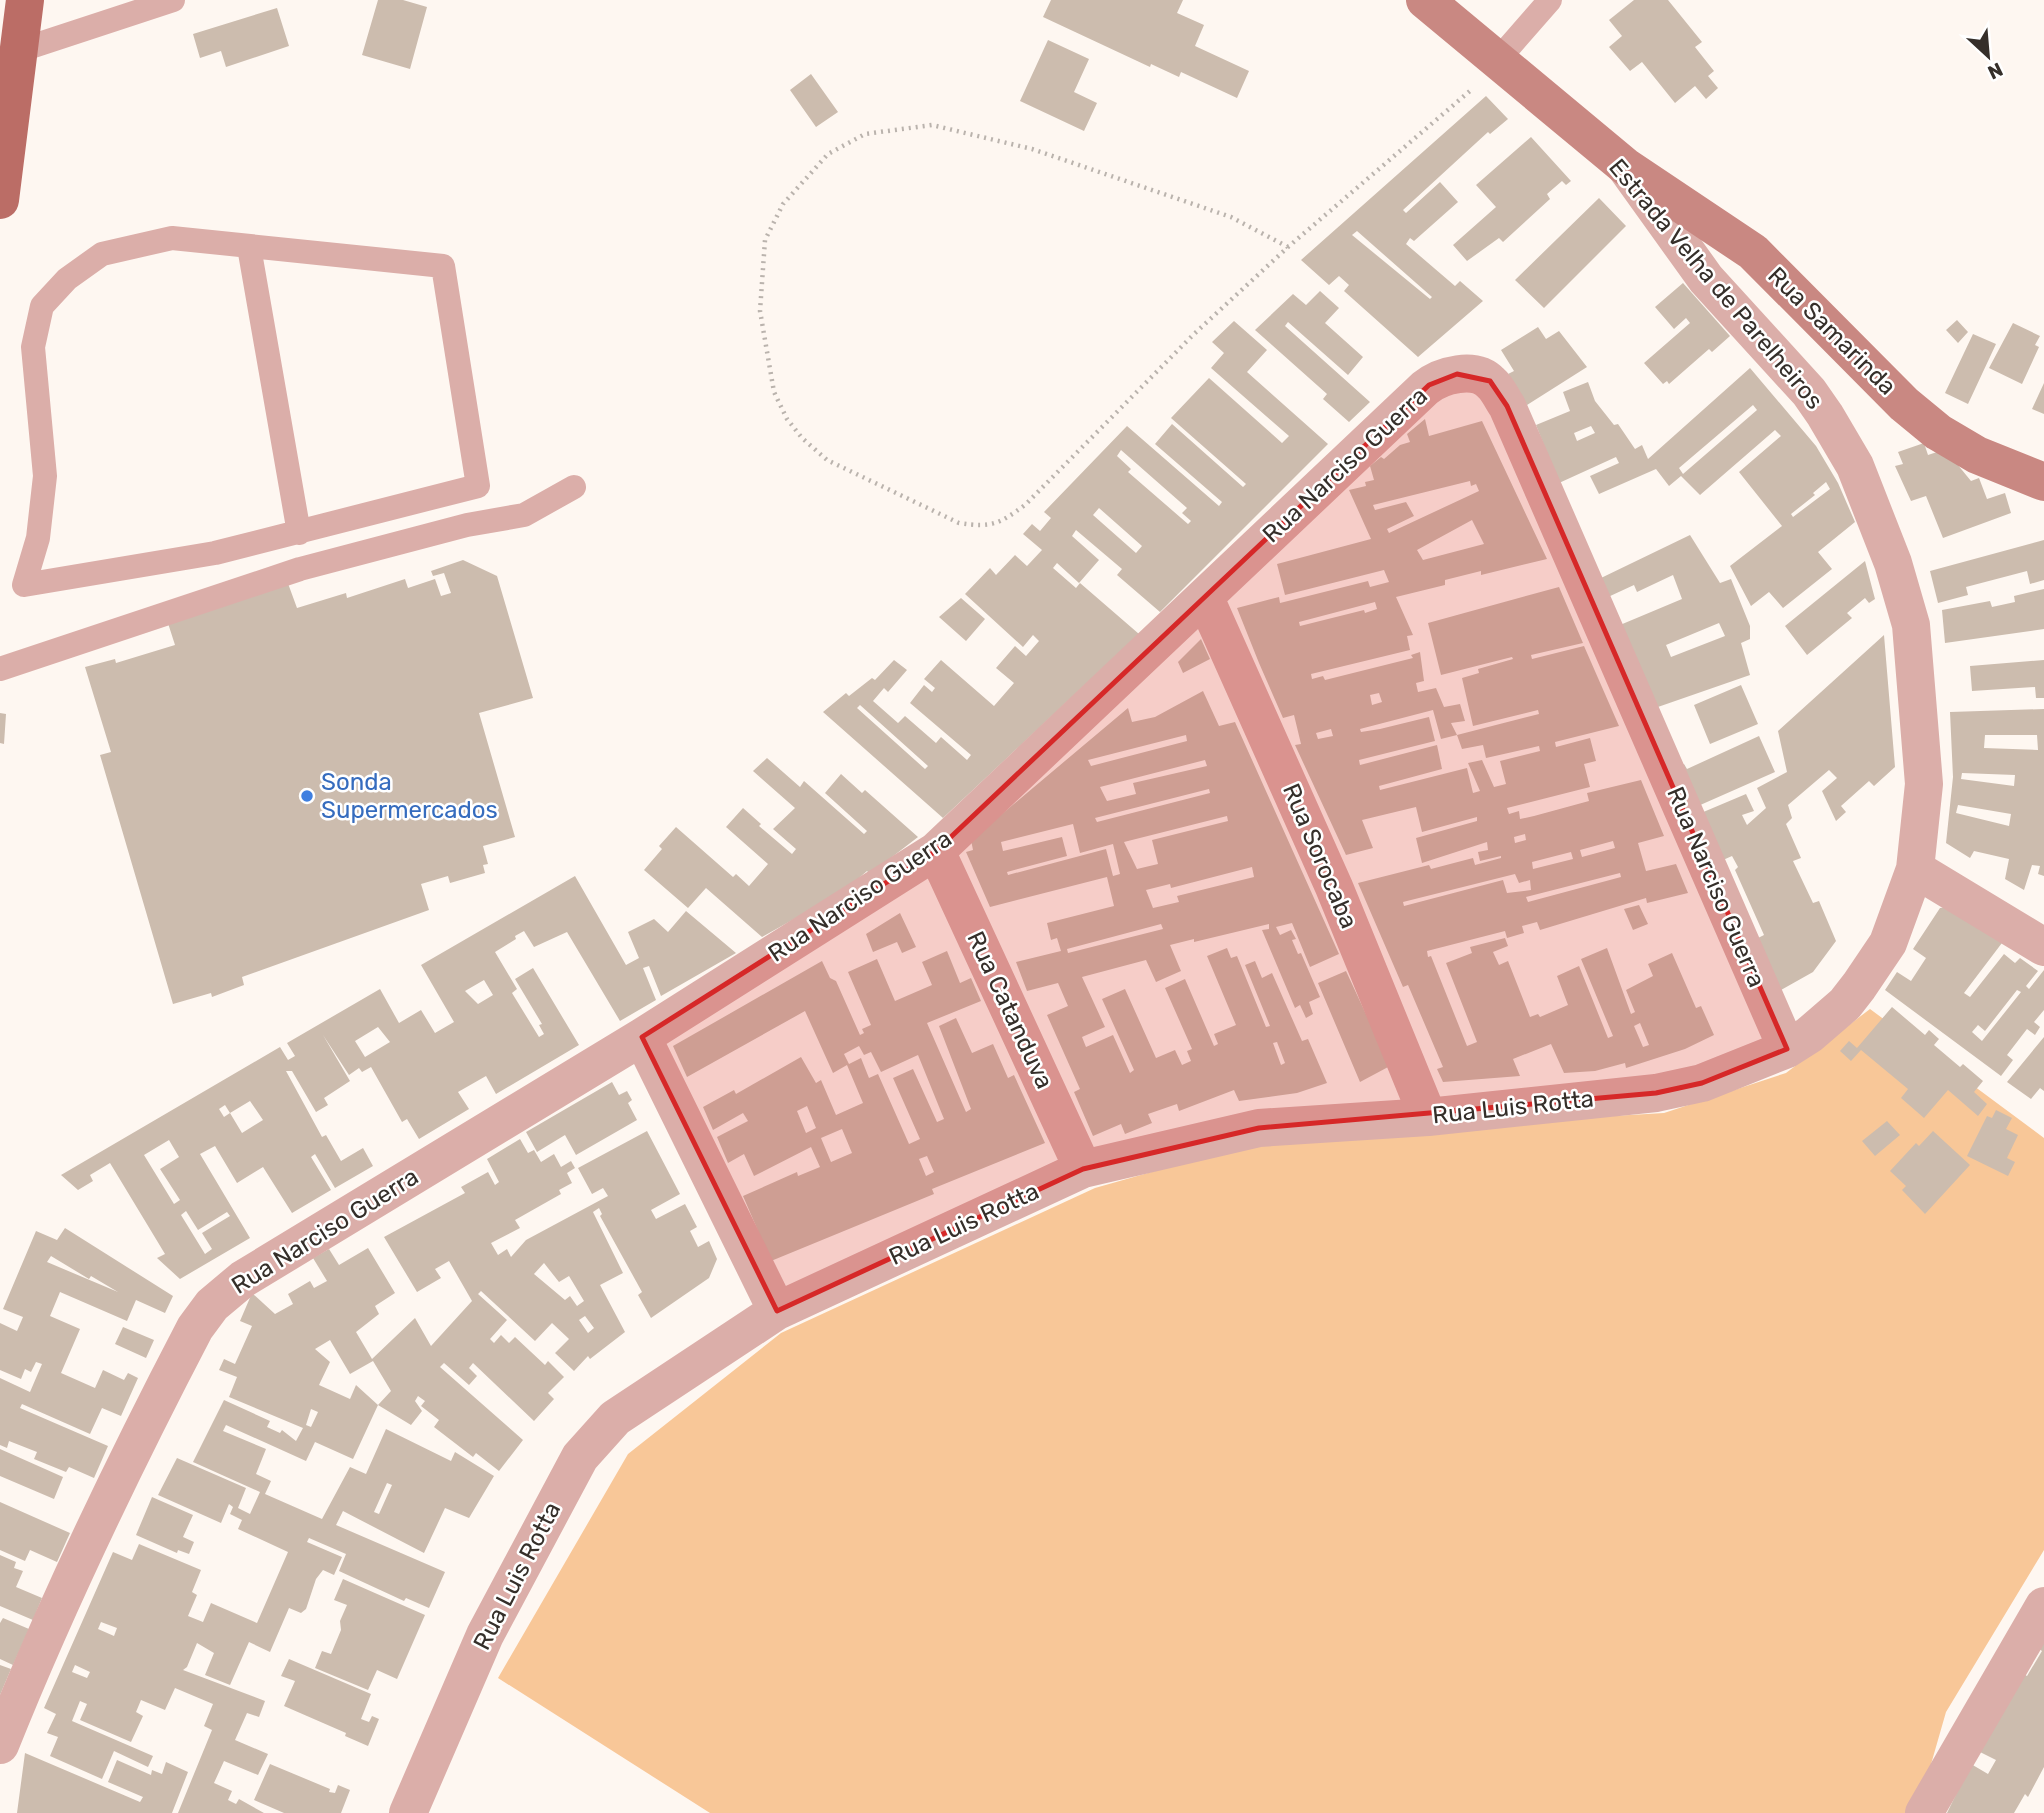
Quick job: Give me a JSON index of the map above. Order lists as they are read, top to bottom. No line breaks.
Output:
{"streets":{"main road":["Estrada Velha de Parelheiros","Rua Samarinda"],"street":["Rua Narciso Guerra","Rua Sorocaba","Rua Catanduva","Rua Luis Rotta"]},"crossings":[["Estrada Velha de Parelheiros","Rua Samarinda"],["Estrada Velha de Parelheiros","Rua Narciso Guerra"],["Estrada Velha de Parelheiros","Rua Luis Rotta"],["Rua Narciso Guerra","Rua Sorocaba"],["Rua Narciso Guerra","Rua Catanduva"],["Rua Narciso Guerra","Rua Luis Rotta"],["Rua Sorocaba","Rua Luis Rotta"],["Rua Catanduva","Rua Luis Rotta"]],"places":["Sonda Supermercados"],"north":"bottom right"}
